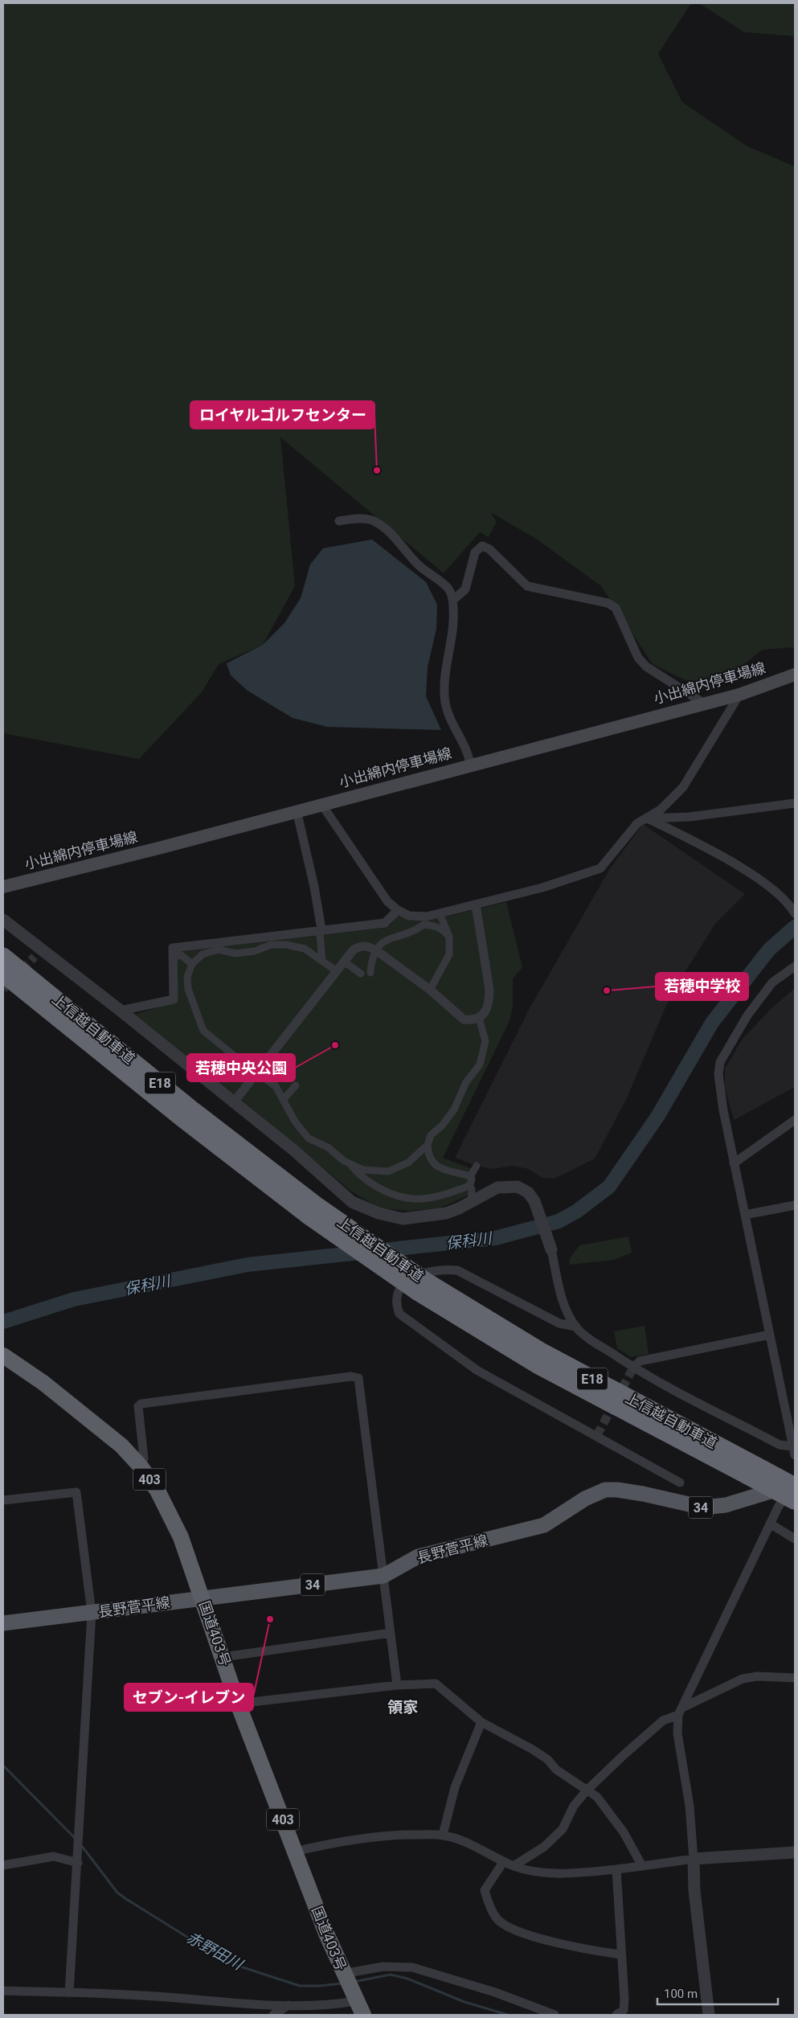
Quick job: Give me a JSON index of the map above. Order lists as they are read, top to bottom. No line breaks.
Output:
{"streets":{"highway":["上信越自動車道","E18","403","国道403号"],"main road":["小出綿内停車場線","34","長野菅平線"]},"crossings":[["上信越自動車道","長野菅平線"],["長野菅平線","国道403号"]],"districts":["領家"],"water":["保科川","赤野田川"],"places":["ロイヤルゴルフセンター","若穂中学校","若穂中央公園","セブン-イレブン"],"scale_bar":"100 m"}
